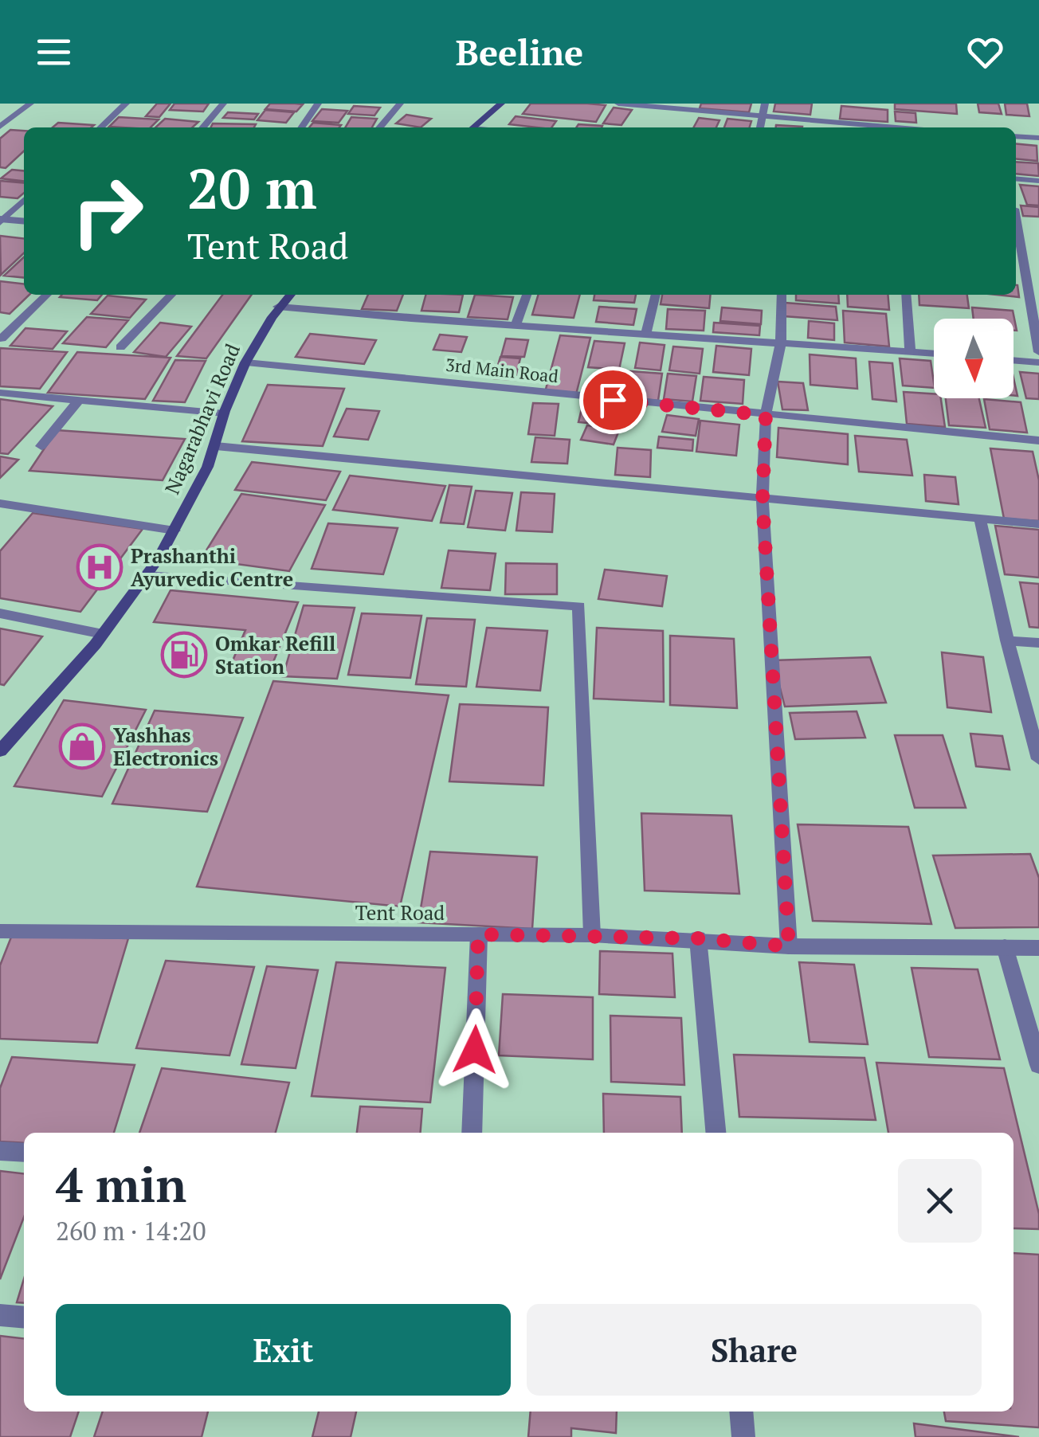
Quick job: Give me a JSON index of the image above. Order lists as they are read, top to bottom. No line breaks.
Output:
{"streets":{"main road":["Nagarabhavi Road"],"street":["3rd Main Road","Tent Road"]},"crossings":[["3rd Main Road","Nagarabhavi Road"]],"places":{"hospital":["Prashanthi Ayurvedic Centre"],"fuel station":["Omkar Refill Station"],"shop":["Yashhas Electronics"]},"north":"bottom","page":{"header":"Beeline","turn":["20 m","Tent Road"],"heading":["4 min","260 m · 14:20"],"buttons":["Exit","Share"]}}
